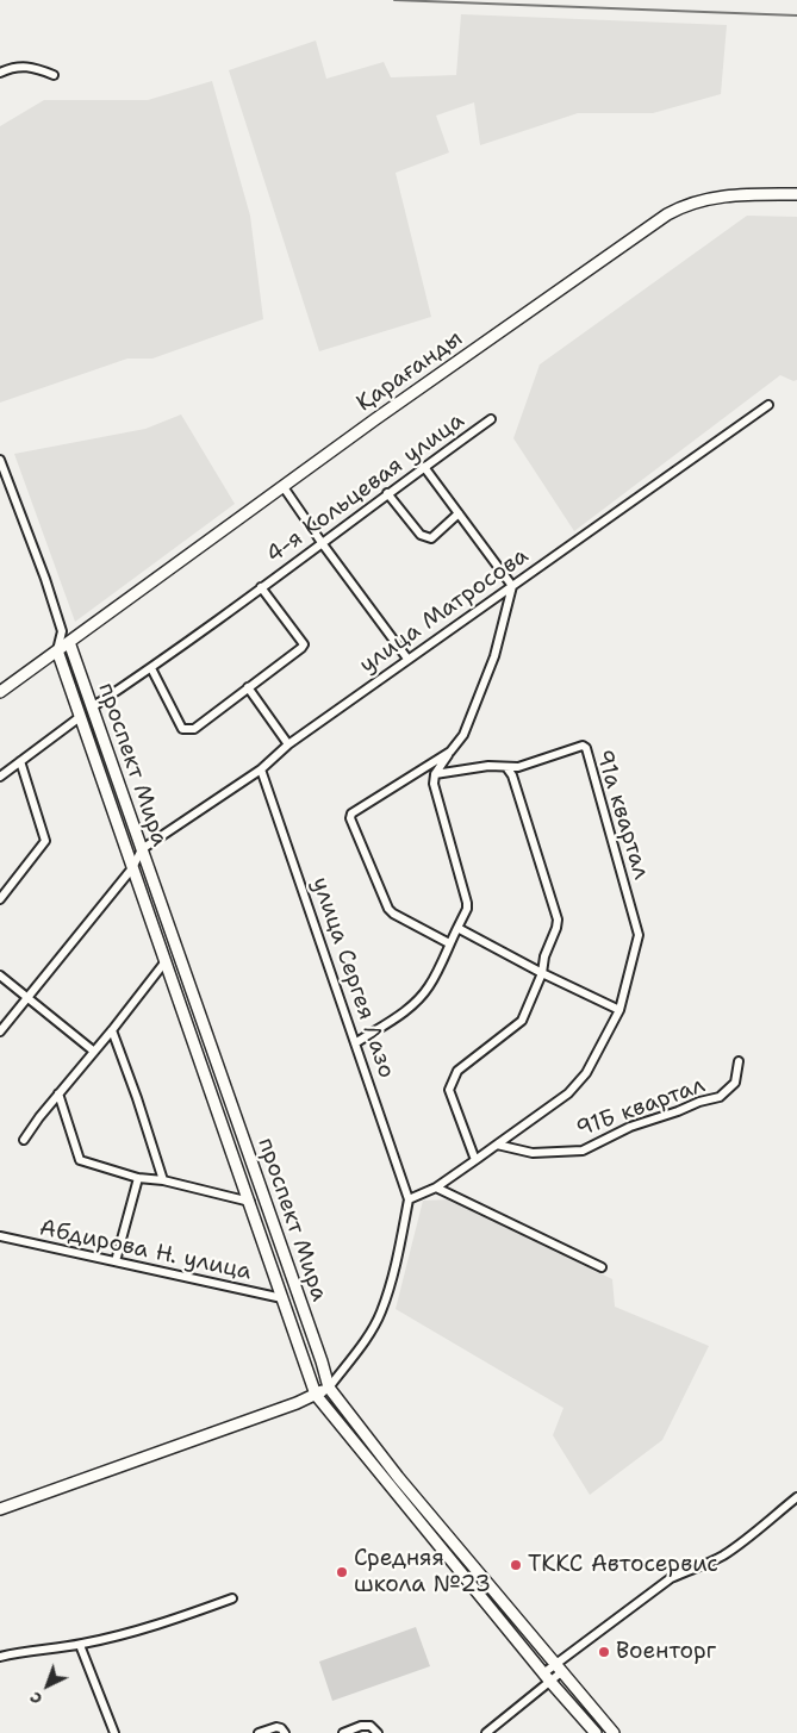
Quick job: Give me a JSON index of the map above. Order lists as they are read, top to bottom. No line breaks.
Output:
{"streets":{"main road":["Қарағанды","проспект Мира"],"street":["4-я Кольцевая улица","улица Матросова","91а квартал","улица Сергея Лазо","91Б квартал","Абдирова Н. улица"]},"crossings":[["Қарағанды","проспект Мира"],["4-я Кольцевая улица","проспект Мира"],["улица Матросова","проспект Мира"],["улица Матросова","улица Сергея Лазо"],["проспект Мира","улица Сергея Лазо"],["проспект Мира","Абдирова Н. улица"],["91а квартал","91Б квартал"]],"places":["ТККС Автосервис","Средняя школа №23","Военторг"],"north":"bottom left"}
